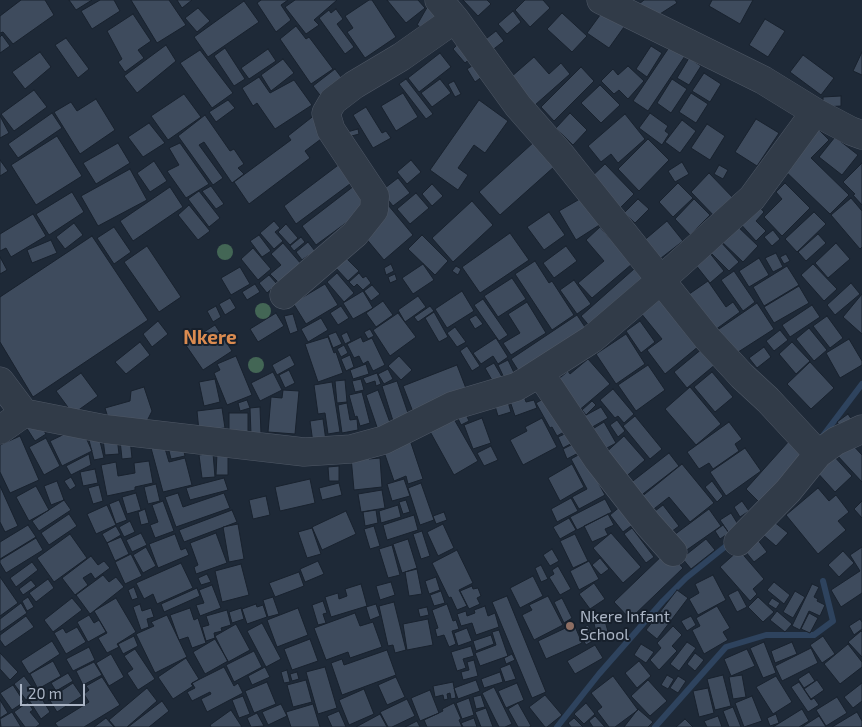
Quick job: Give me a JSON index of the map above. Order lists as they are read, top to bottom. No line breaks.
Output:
{"districts":["Nkere"],"places":["Nkere Infant School"],"scale_bar":"20 m"}
